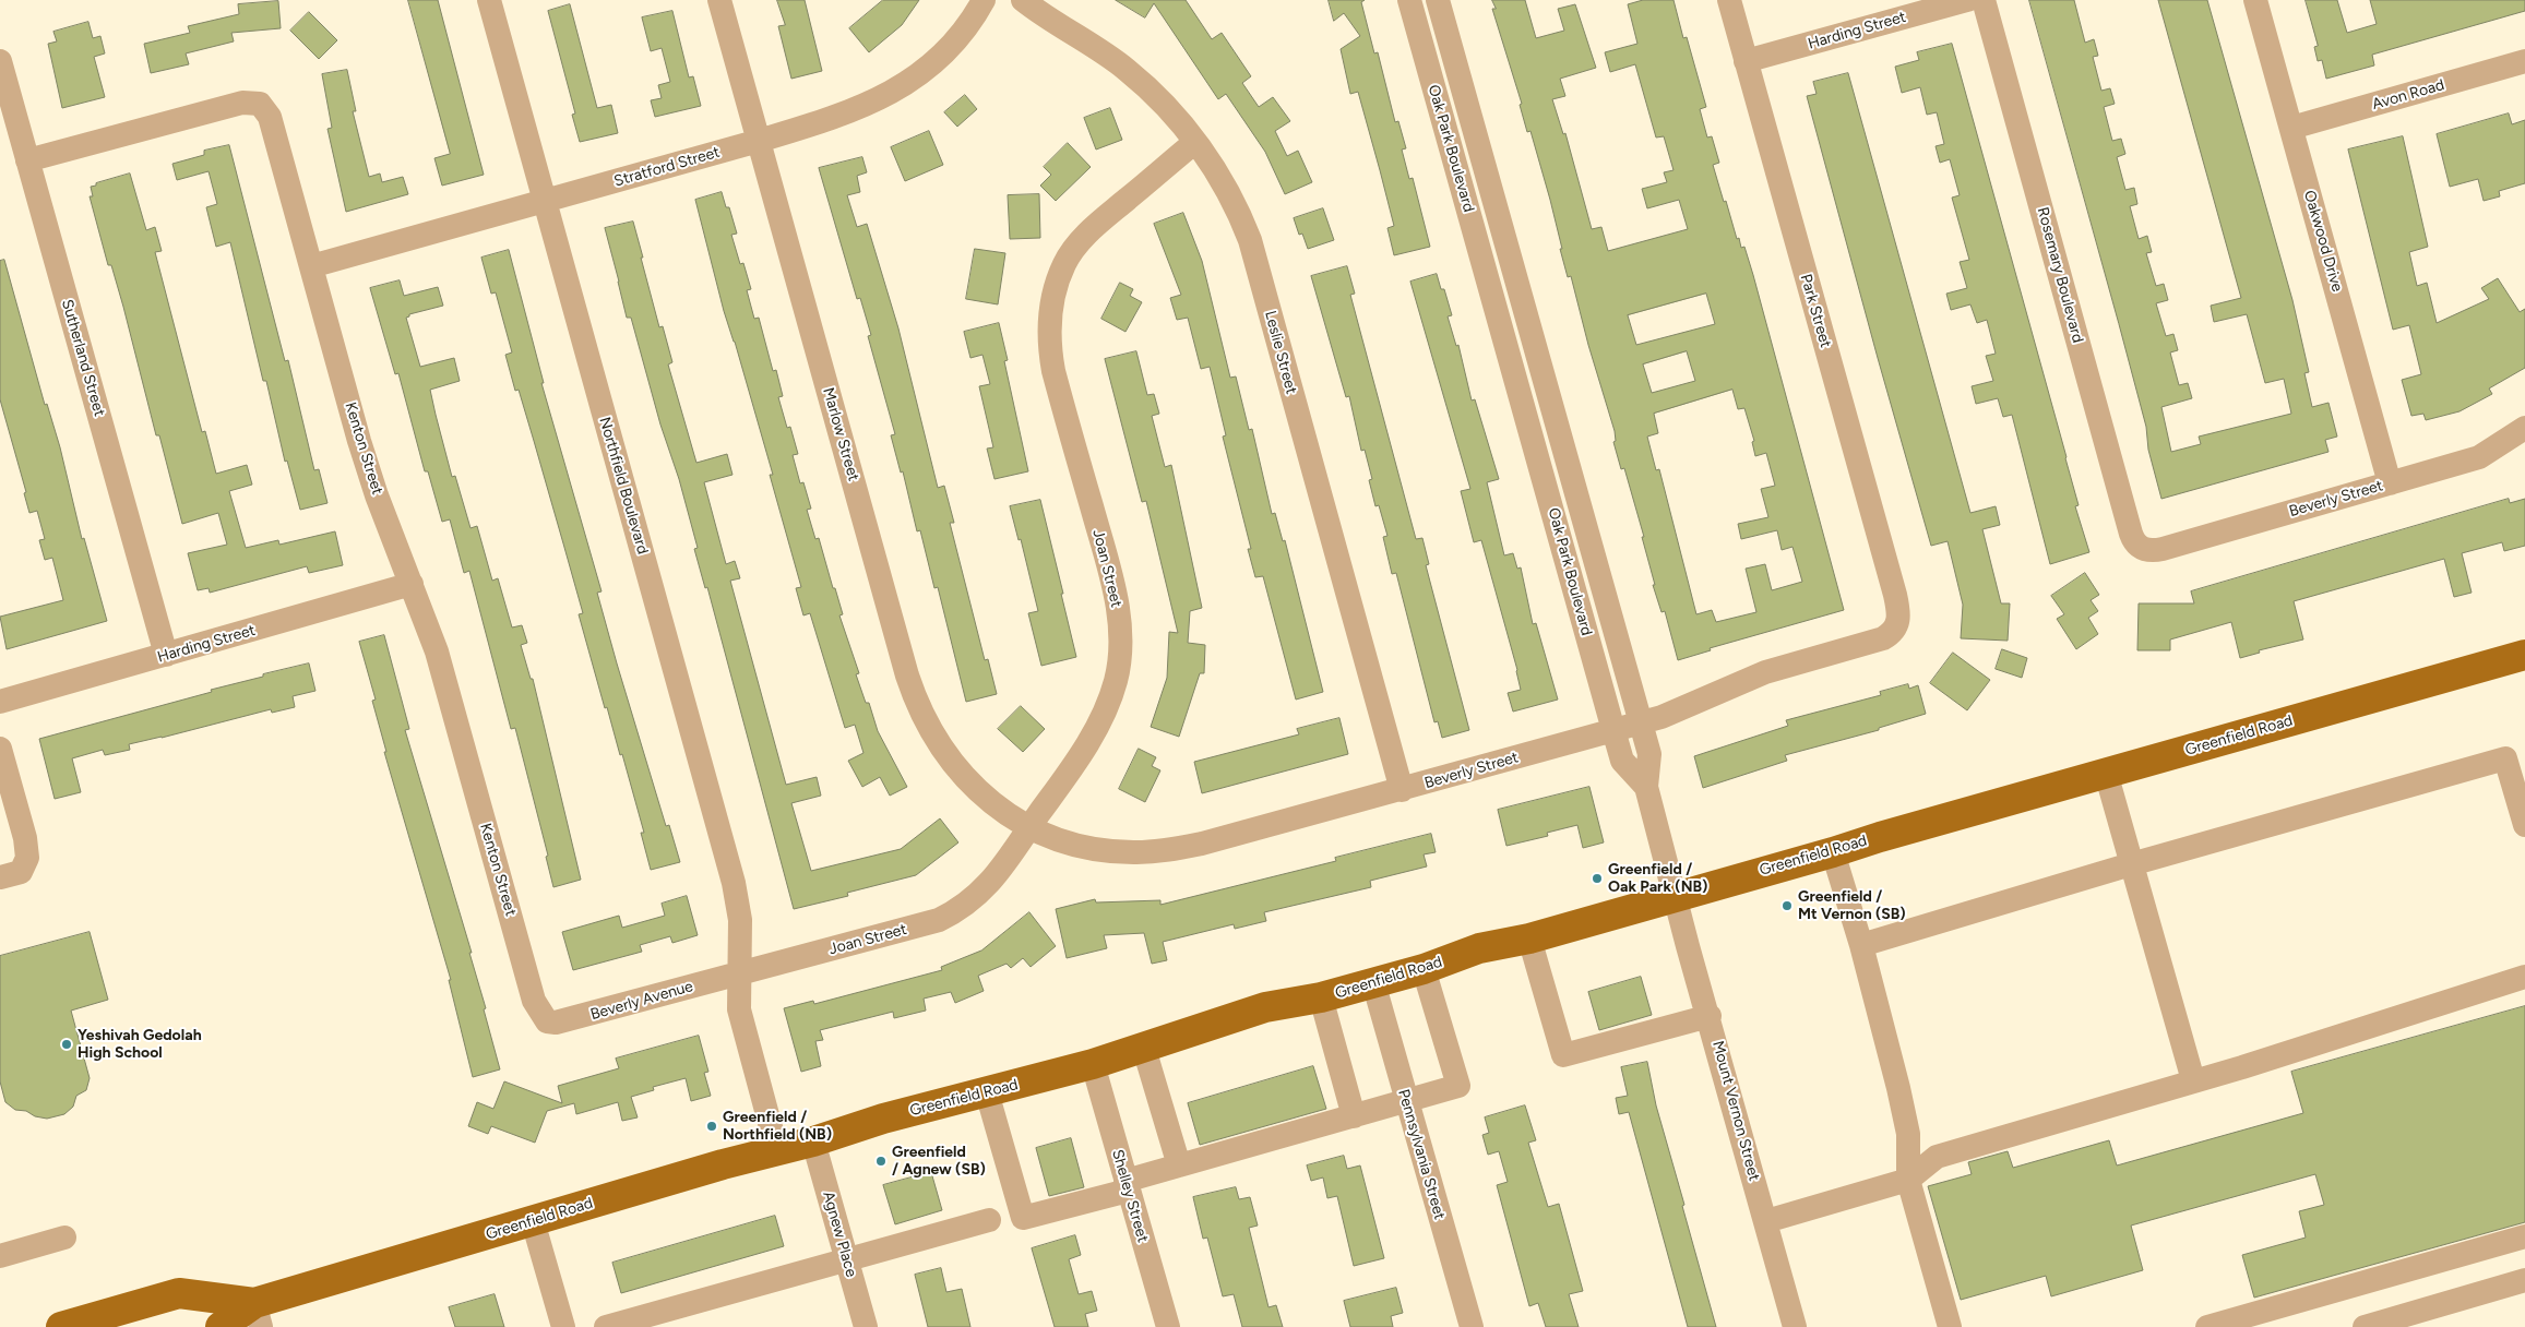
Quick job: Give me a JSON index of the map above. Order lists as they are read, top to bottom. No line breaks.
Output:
{"streets":{"main road":["Greenfield Road"],"street":["Harding Street","Avon Road","Oak Park Boulevard","Stratford Street","Oakwood Drive","Rosemary Boulevard","Park Street","Leslie Street","Sutherland Street","Marlow Street","Kenton Street","Northfield Boulevard","Beverly Street","Joan Street","Beverly Avenue","Mount Vernon Street","Pennsylvania Street","Shelley Street","Agnew Place"]},"crossings":[["Harding Street","Park Street"],["Harding Street","Sutherland Street"],["Harding Street","Kenton Street"],["Avon Road","Oakwood Drive"],["Oak Park Boulevard","Beverly Street"],["Oak Park Boulevard","Greenfield Road"],["Oak Park Boulevard","Mount Vernon Street"],["Stratford Street","Marlow Street"],["Stratford Street","Kenton Street"],["Stratford Street","Northfield Boulevard"],["Oakwood Drive","Beverly Street"],["Rosemary Boulevard","Beverly Street"],["Park Street","Beverly Street"],["Leslie Street","Beverly Street"],["Leslie Street","Joan Street"],["Sutherland Street","Kenton Street"],["Marlow Street","Beverly Street"],["Marlow Street","Joan Street"],["Kenton Street","Beverly Avenue"],["Northfield Boulevard","Joan Street"],["Northfield Boulevard","Greenfield Road"],["Northfield Boulevard","Beverly Avenue"],["Beverly Street","Joan Street"],["Joan Street","Beverly Avenue"],["Greenfield Road","Mount Vernon Street"],["Greenfield Road","Pennsylvania Street"],["Greenfield Road","Shelley Street"],["Greenfield Road","Agnew Place"]],"places":["Greenfield / Oak Park (NB)","Greenfield / Mt Vernon (SB)","Yeshivah Gedolah High School","Greenfield / Northfield (NB)","Greenfield / Agnew (SB)"]}
